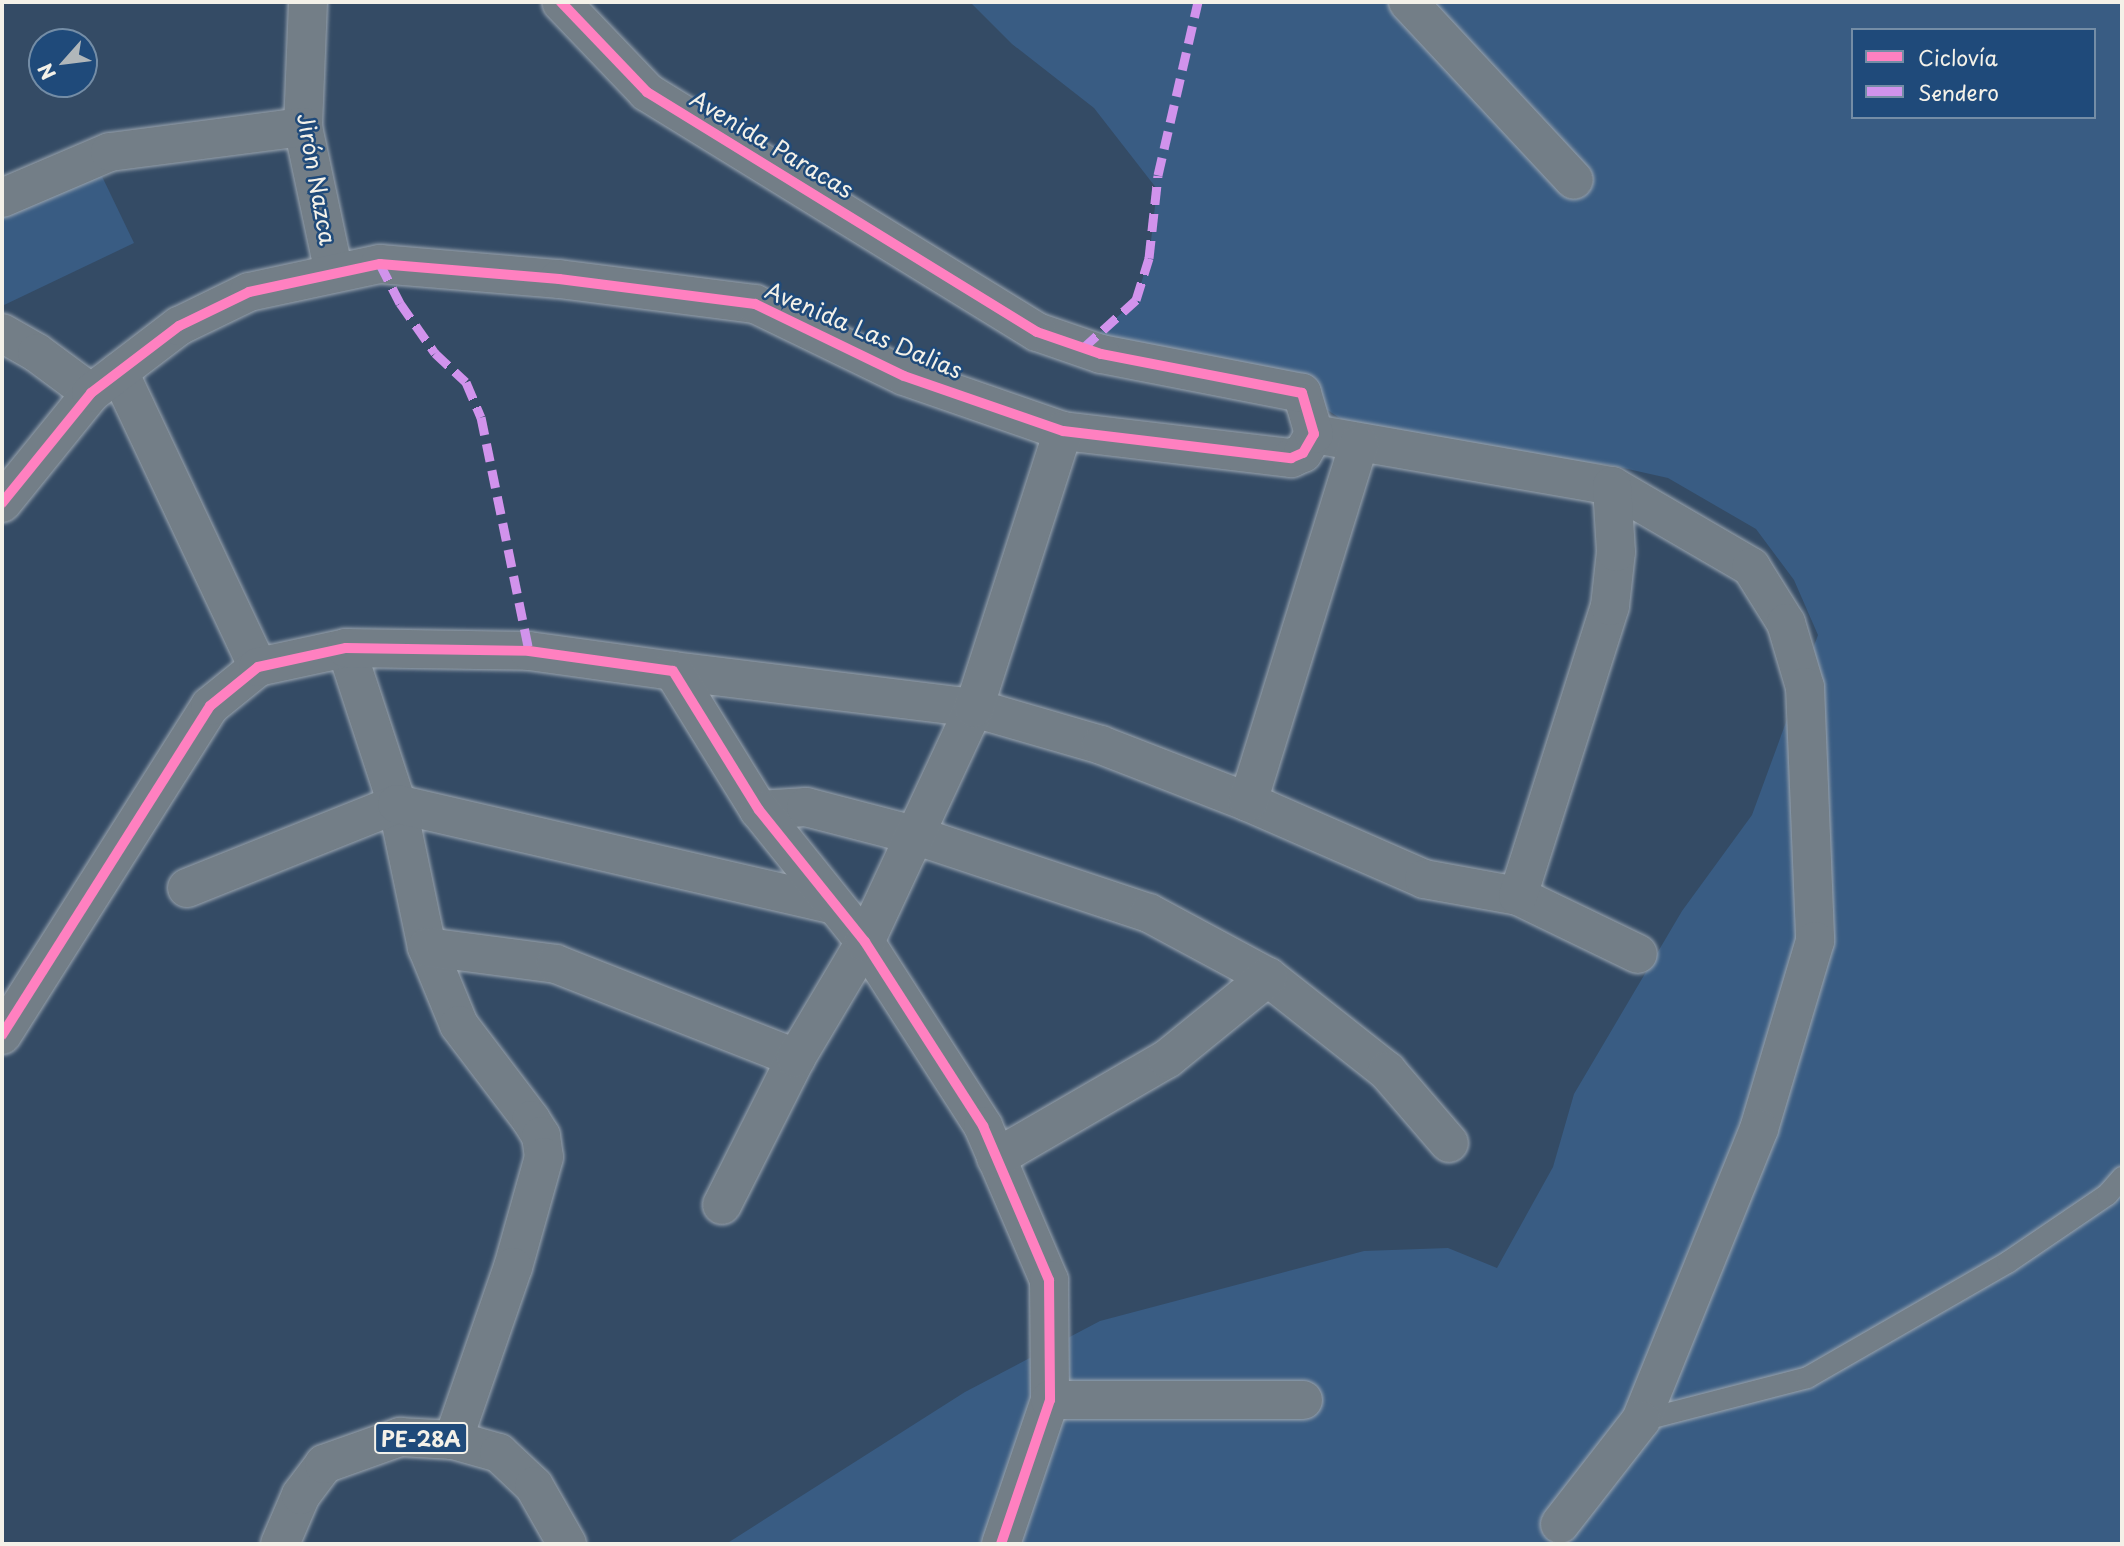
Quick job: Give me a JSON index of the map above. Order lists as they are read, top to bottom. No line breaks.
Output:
{"streets":{"main road":["Avenida Paracas","Jirón Nazca","Avenida Las Dalias","PE-28A"]},"crossings":[["Avenida Paracas","Avenida Las Dalias"],["Jirón Nazca","Avenida Las Dalias"]],"legend":["Ciclovía","Sendero"],"north":"bottom left"}
